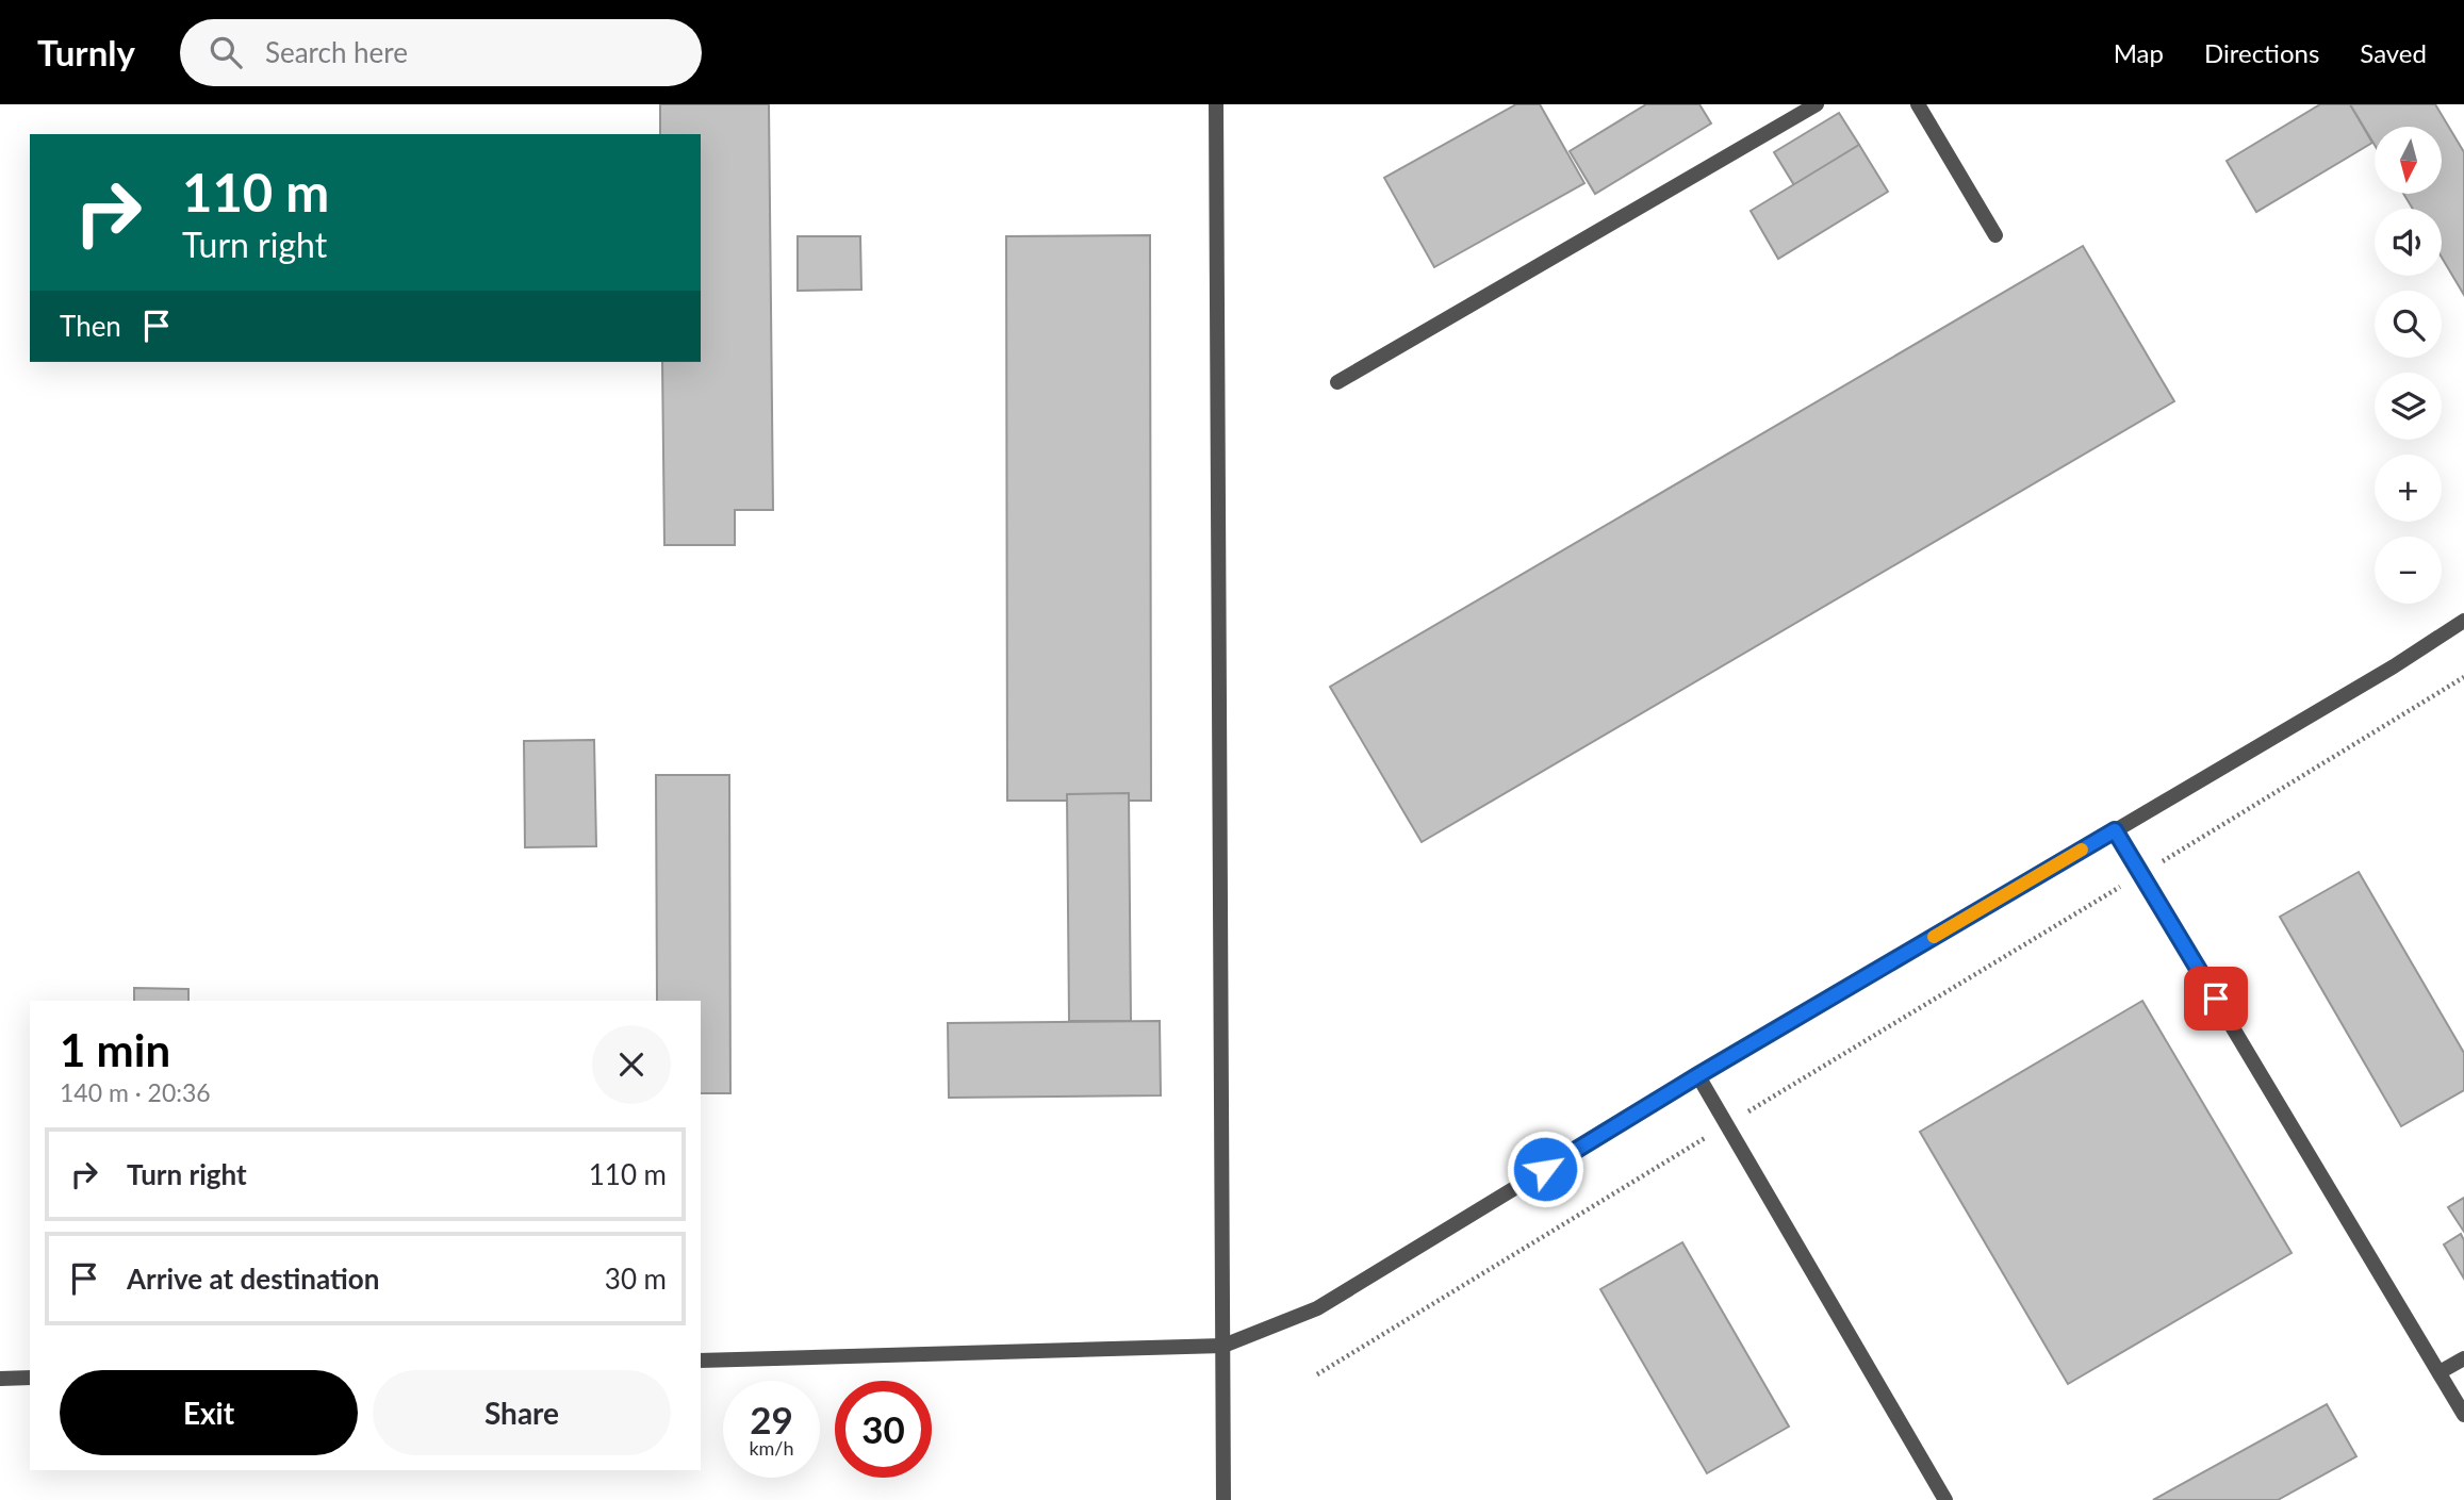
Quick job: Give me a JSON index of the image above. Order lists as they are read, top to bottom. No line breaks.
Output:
{"north":"bottom","page":{"header":"Turnly","search":"Search here","nav":["Map","Directions","Saved"],"map_buttons":["+","−"],"turn":["110 m","Turn right"],"then":"Then","heading":["1 min","140 m · 20:36"],"list":[{"name":"Turn right","value":"110 m"},{"name":"Arrive at destination","value":"30 m"}],"buttons":["Exit","Share"],"speed":"29 km/h","limit":"30"}}
